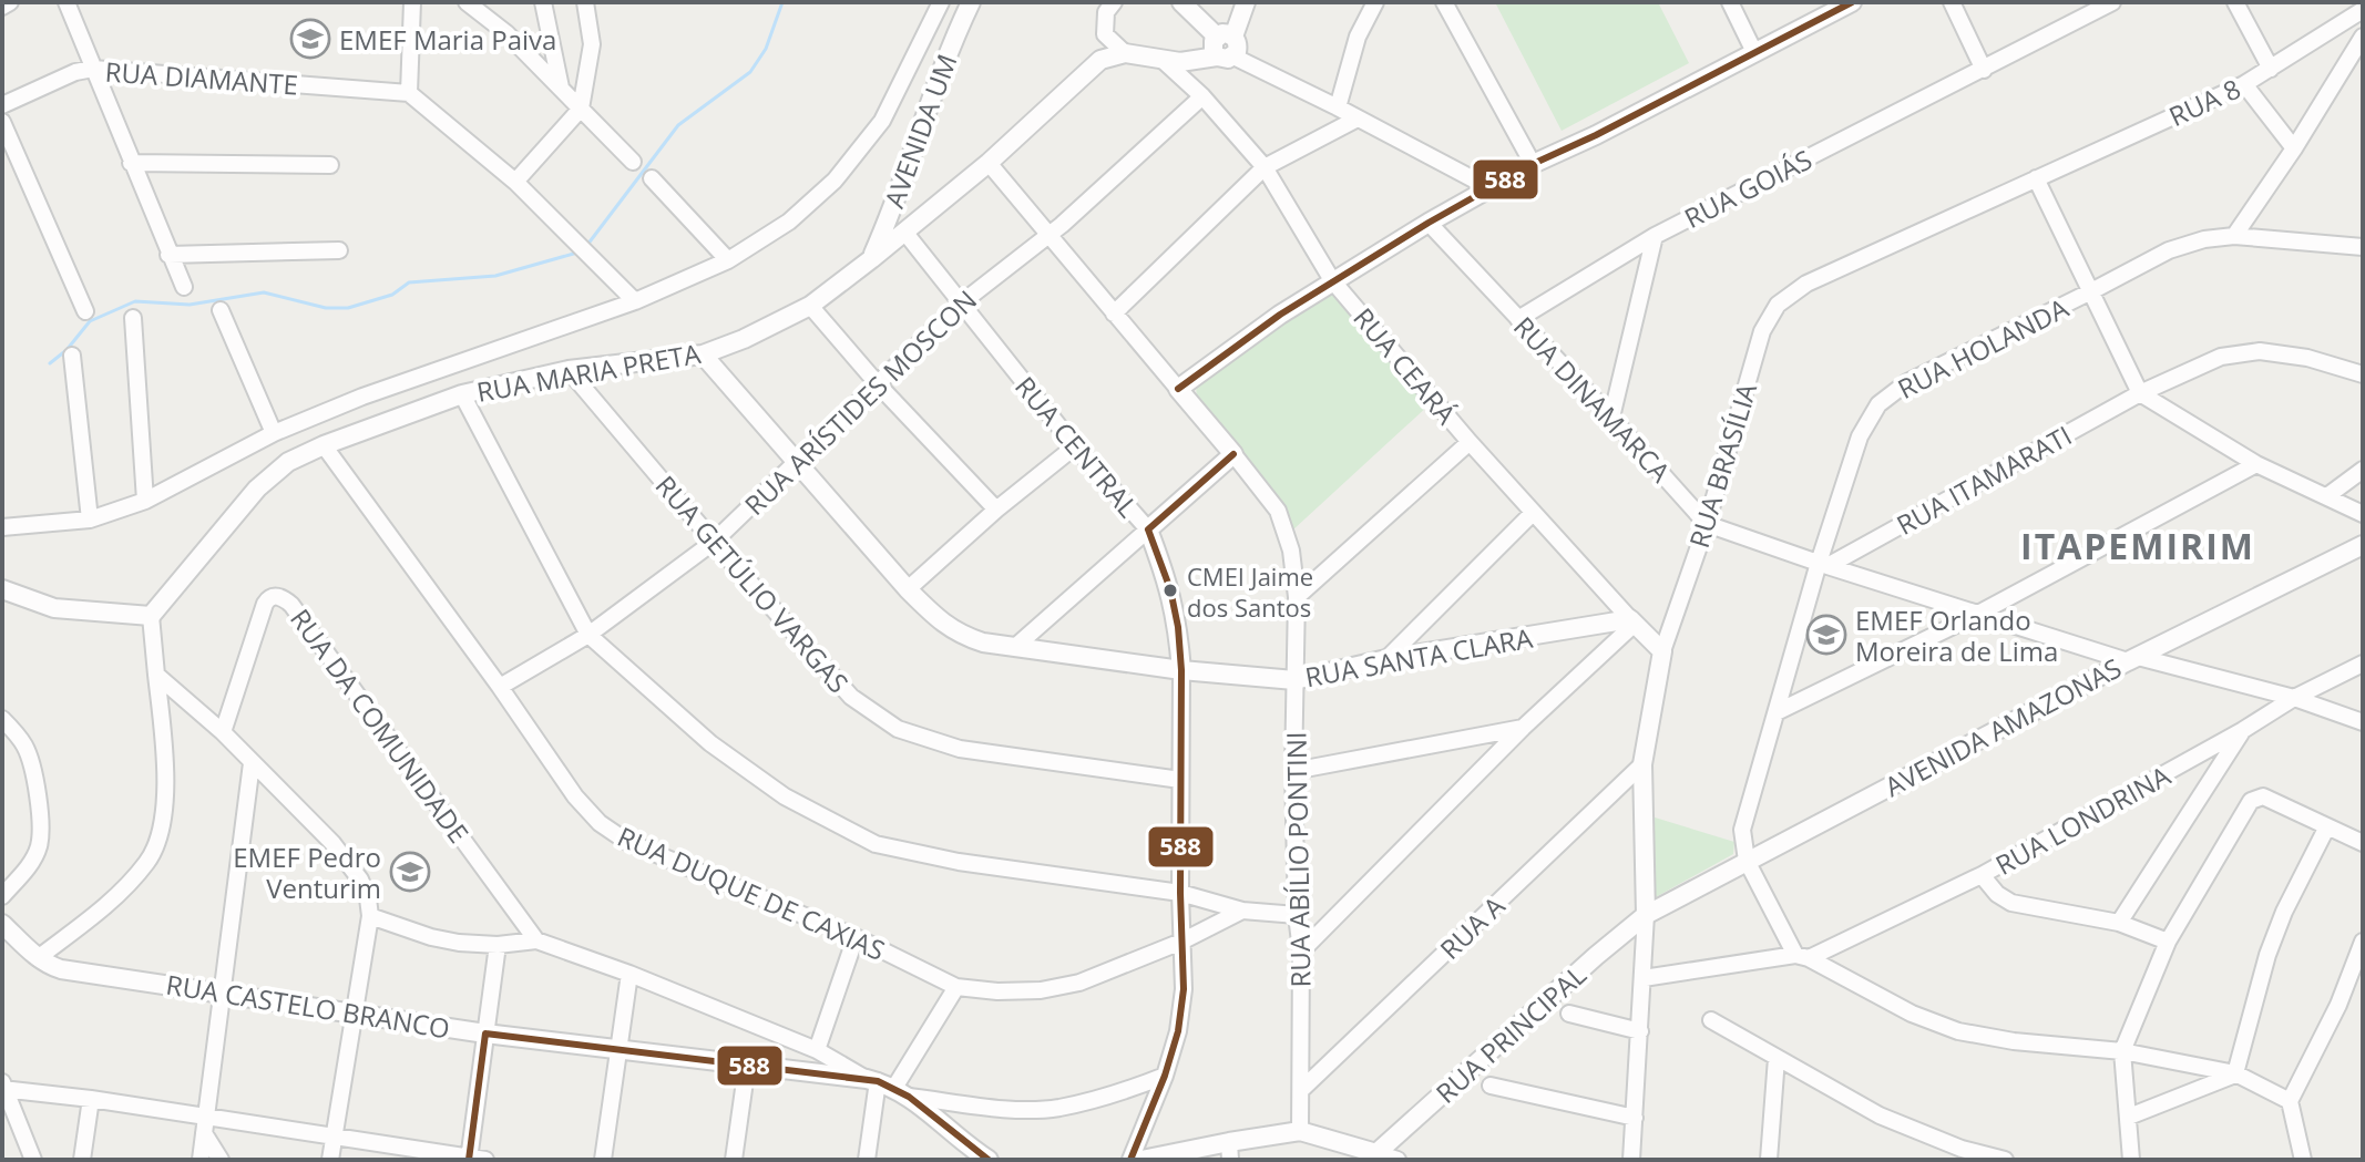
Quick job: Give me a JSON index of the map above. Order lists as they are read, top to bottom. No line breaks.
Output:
{"streets":{"street":["RUA DIAMANTE","RUA 8","AVENIDA UM","RUA GOIÁS","RUA HOLANDA","RUA CEARÁ","RUA MARIA PRETA","RUA DINAMARCA","RUA ARÍSTIDES MOSCON","RUA CENTRAL","RUA BRASÍLIA","RUA ITAMARATI","RUA GETÚLIO VARGAS","RUA SANTA CLARA","RUA DA COMUNIDADE","AVENIDA AMAZONAS","RUA LONDRINA","RUA ABÍLIO PONTINI","RUA DUQUE DE CAXIAS","RUA A","RUA CASTELO BRANCO","RUA PRINCIPAL"]},"crossings":[["RUA 8","RUA BRASÍLIA"],["AVENIDA UM","RUA MARIA PRETA"],["RUA GOIÁS","RUA DINAMARCA"],["RUA HOLANDA","RUA DINAMARCA"],["RUA HOLANDA","RUA ITAMARATI"],["RUA HOLANDA","AVENIDA AMAZONAS"],["RUA CEARÁ","RUA ARÍSTIDES MOSCON"],["RUA CEARÁ","RUA SANTA CLARA"],["RUA MARIA PRETA","RUA CENTRAL"],["RUA MARIA PRETA","RUA GETÚLIO VARGAS"],["RUA MARIA PRETA","RUA SANTA CLARA"],["RUA MARIA PRETA","RUA ABÍLIO PONTINI"],["RUA MARIA PRETA","RUA DUQUE DE CAXIAS"],["RUA DINAMARCA","RUA BRASÍLIA"],["RUA DINAMARCA","RUA ITAMARATI"],["RUA DINAMARCA","AVENIDA AMAZONAS"],["RUA DINAMARCA","RUA LONDRINA"],["RUA ARÍSTIDES MOSCON","RUA CENTRAL"],["RUA ARÍSTIDES MOSCON","RUA GETÚLIO VARGAS"],["RUA ARÍSTIDES MOSCON","RUA SANTA CLARA"],["RUA ARÍSTIDES MOSCON","RUA ABÍLIO PONTINI"],["RUA ARÍSTIDES MOSCON","RUA DUQUE DE CAXIAS"],["RUA CENTRAL","RUA GETÚLIO VARGAS"],["RUA CENTRAL","RUA SANTA CLARA"],["RUA CENTRAL","RUA DUQUE DE CAXIAS"],["RUA BRASÍLIA","AVENIDA AMAZONAS"],["RUA BRASÍLIA","RUA A"],["RUA BRASÍLIA","RUA PRINCIPAL"],["RUA SANTA CLARA","RUA ABÍLIO PONTINI"],["AVENIDA AMAZONAS","RUA PRINCIPAL"],["RUA ABÍLIO PONTINI","RUA A"]],"districts":["ITAPEMIRIM"],"places":{"school or university":["EMEF Maria Paiva","EMEF Orlando Moreira de Lima","EMEF Pedro Venturim"],"other":["CMEI Jaime dos Santos"]},"lines":["transit line 588"]}
